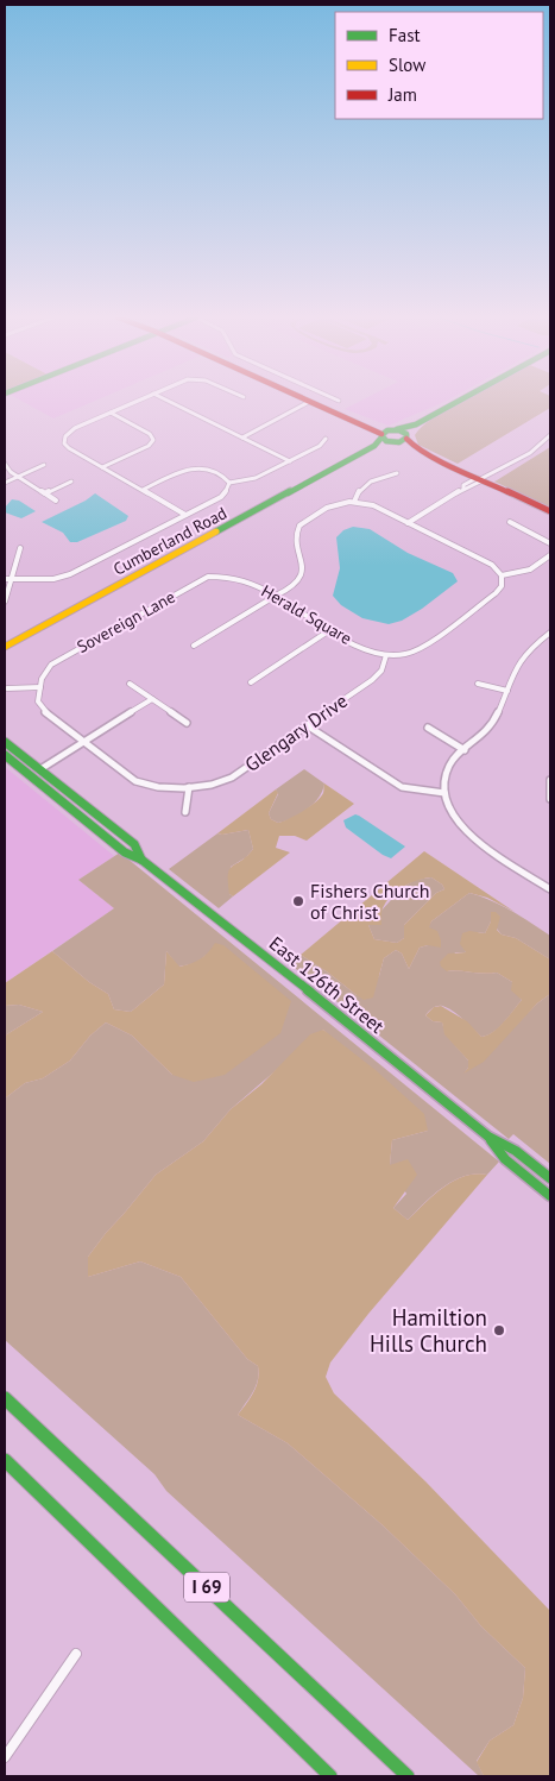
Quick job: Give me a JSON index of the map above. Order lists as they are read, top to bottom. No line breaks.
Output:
{"streets":{"main road":["Cumberland Road","East 126th Street","I 69"],"street":["Herald Square","Sovereign Lane","Glengary Drive"]},"crossings":[["Herald Square","Sovereign Lane"],["Herald Square","Glengary Drive"],["Sovereign Lane","Glengary Drive"]],"places":["Fishers Church of Christ","Hamiltion Hills Church"],"legend":["Fast","Slow","Jam"]}
